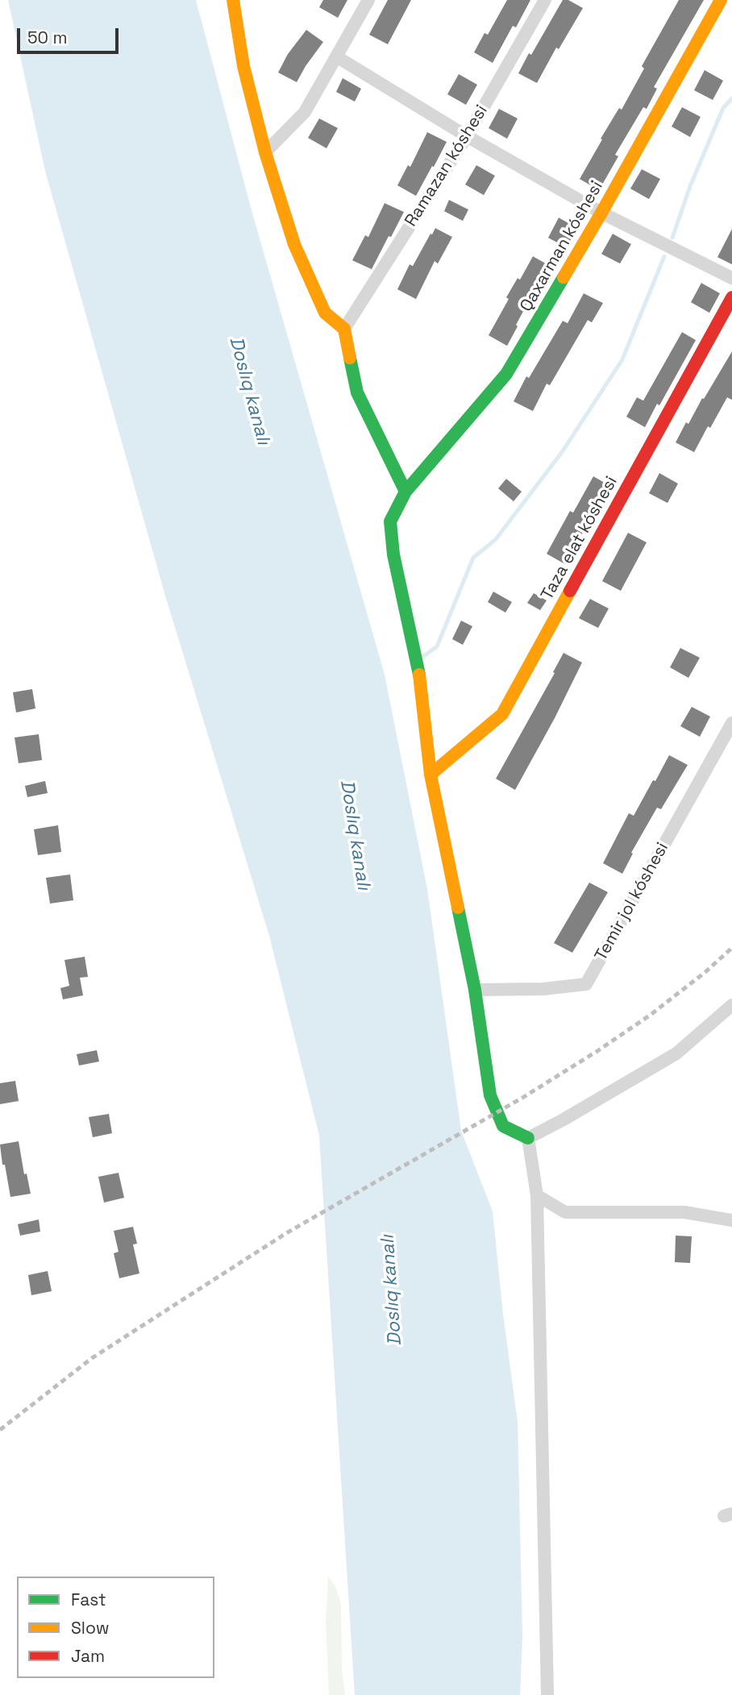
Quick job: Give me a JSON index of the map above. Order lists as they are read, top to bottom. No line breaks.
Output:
{"streets":{"street":["Ramazan kóshesi","Qaxarman kóshesi","Taza elat kóshesi","Temir jol kóshesi"]},"crossings":[["Qaxarman kóshesi","Taza elat kóshesi"],["Qaxarman kóshesi","Temir jol kóshesi"]],"water":["Doslıq kanalı"],"legend":["Fast","Slow","Jam"],"scale_bar":"50 m"}
